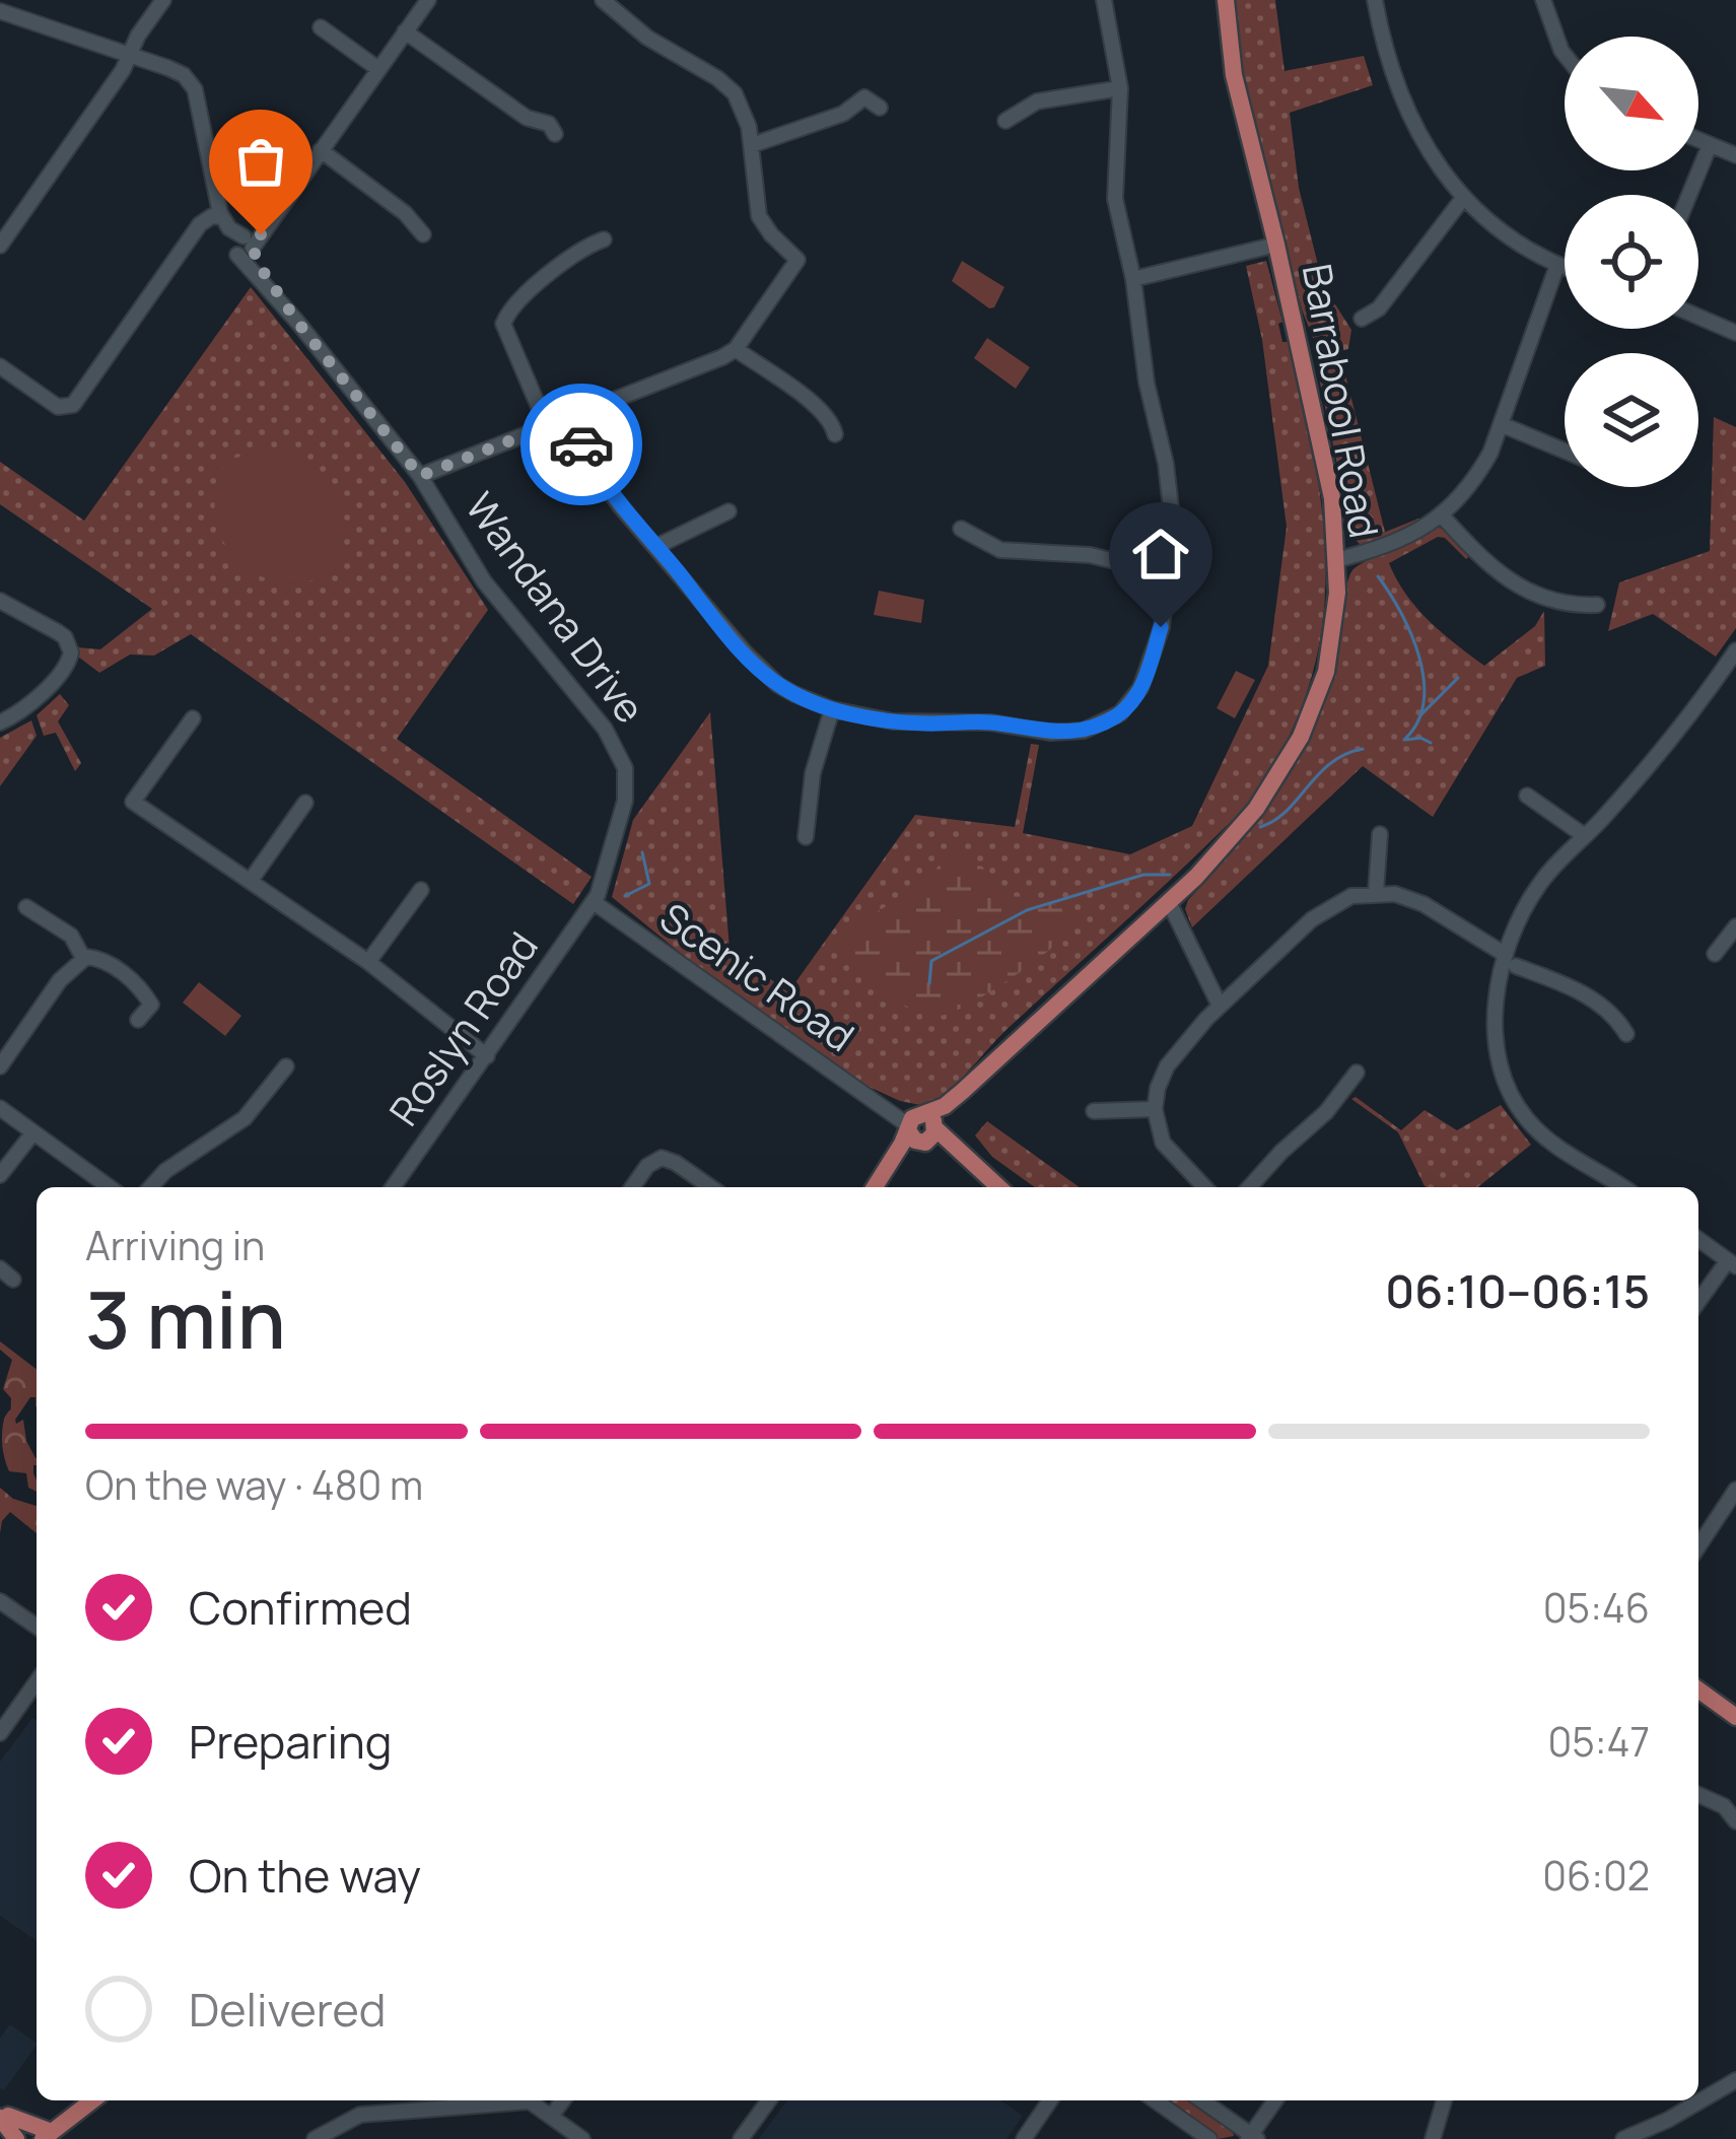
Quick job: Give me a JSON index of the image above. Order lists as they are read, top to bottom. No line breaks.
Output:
{"streets":{"main road":["Barrabool Road","Scenic Road"],"street":["Wandana Drive","Roslyn Road"]},"crossings":[["Barrabool Road","Scenic Road"],["Wandana Drive","Scenic Road"],["Wandana Drive","Roslyn Road"],["Scenic Road","Roslyn Road"]],"north":"bottom right","page":{"heading":["3 min","Arriving in","06:10–06:15"],"bar":"On the way · 480 m","list":[["Confirmed","05:46"],["Preparing","05:47"],["On the way","06:02"],"Delivered"]}}
